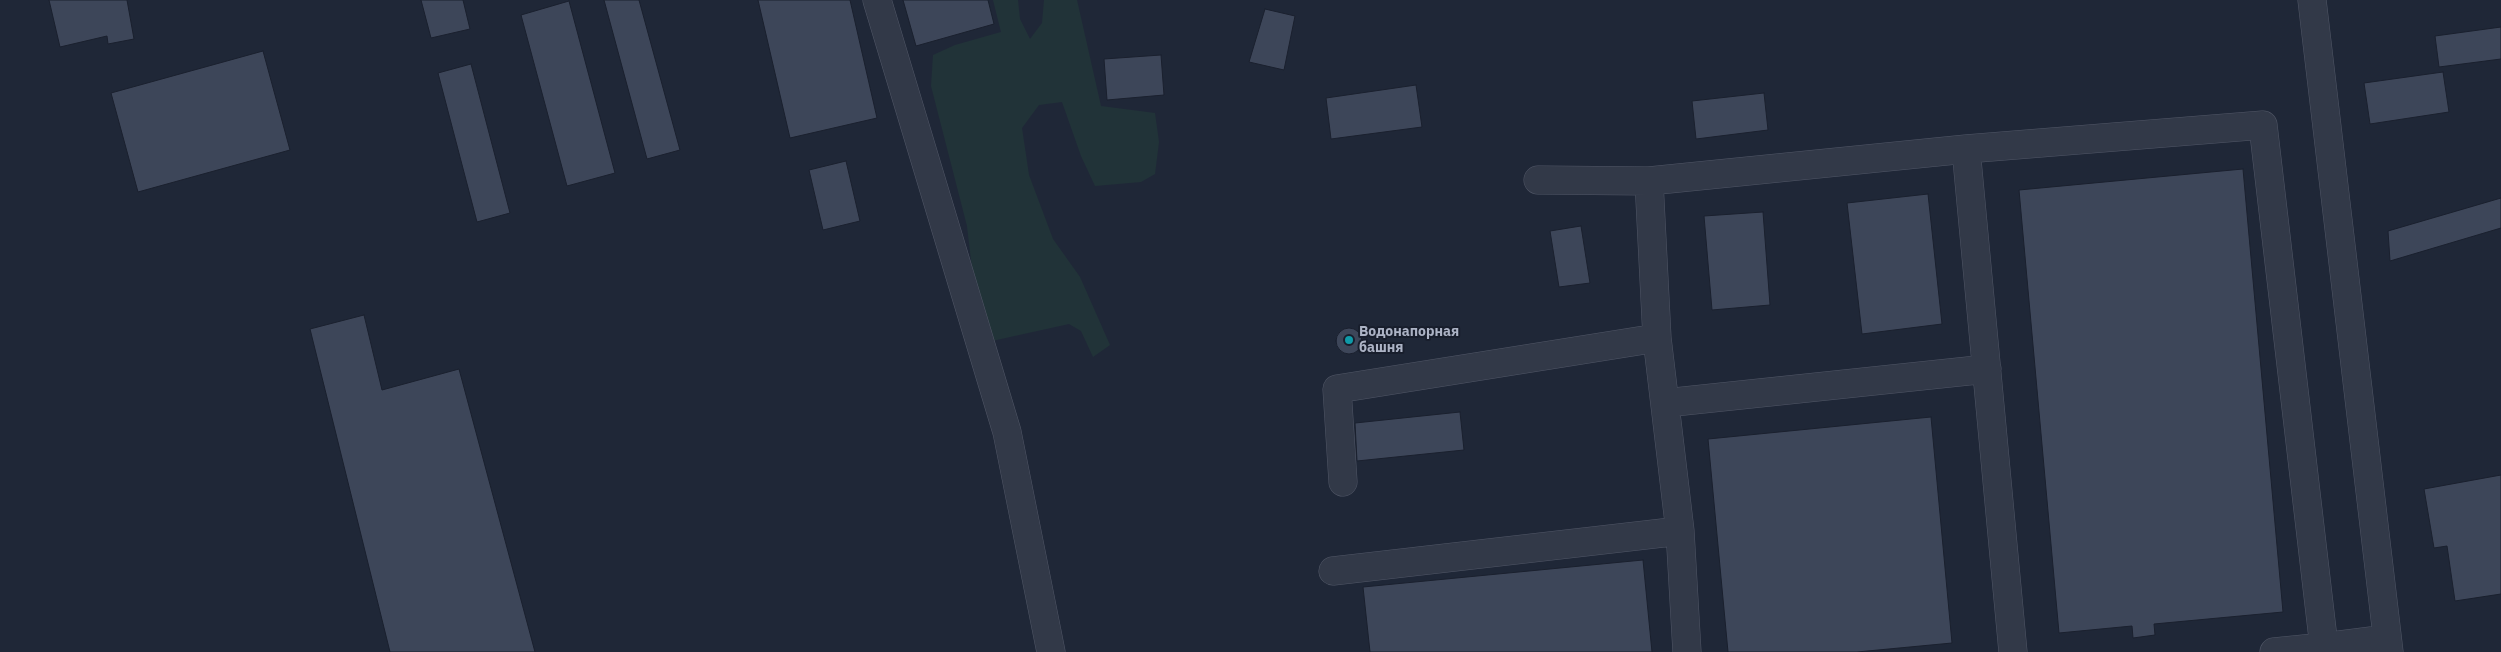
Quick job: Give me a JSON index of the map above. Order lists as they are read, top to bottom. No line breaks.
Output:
{"places":["Водонапорная башня"]}
